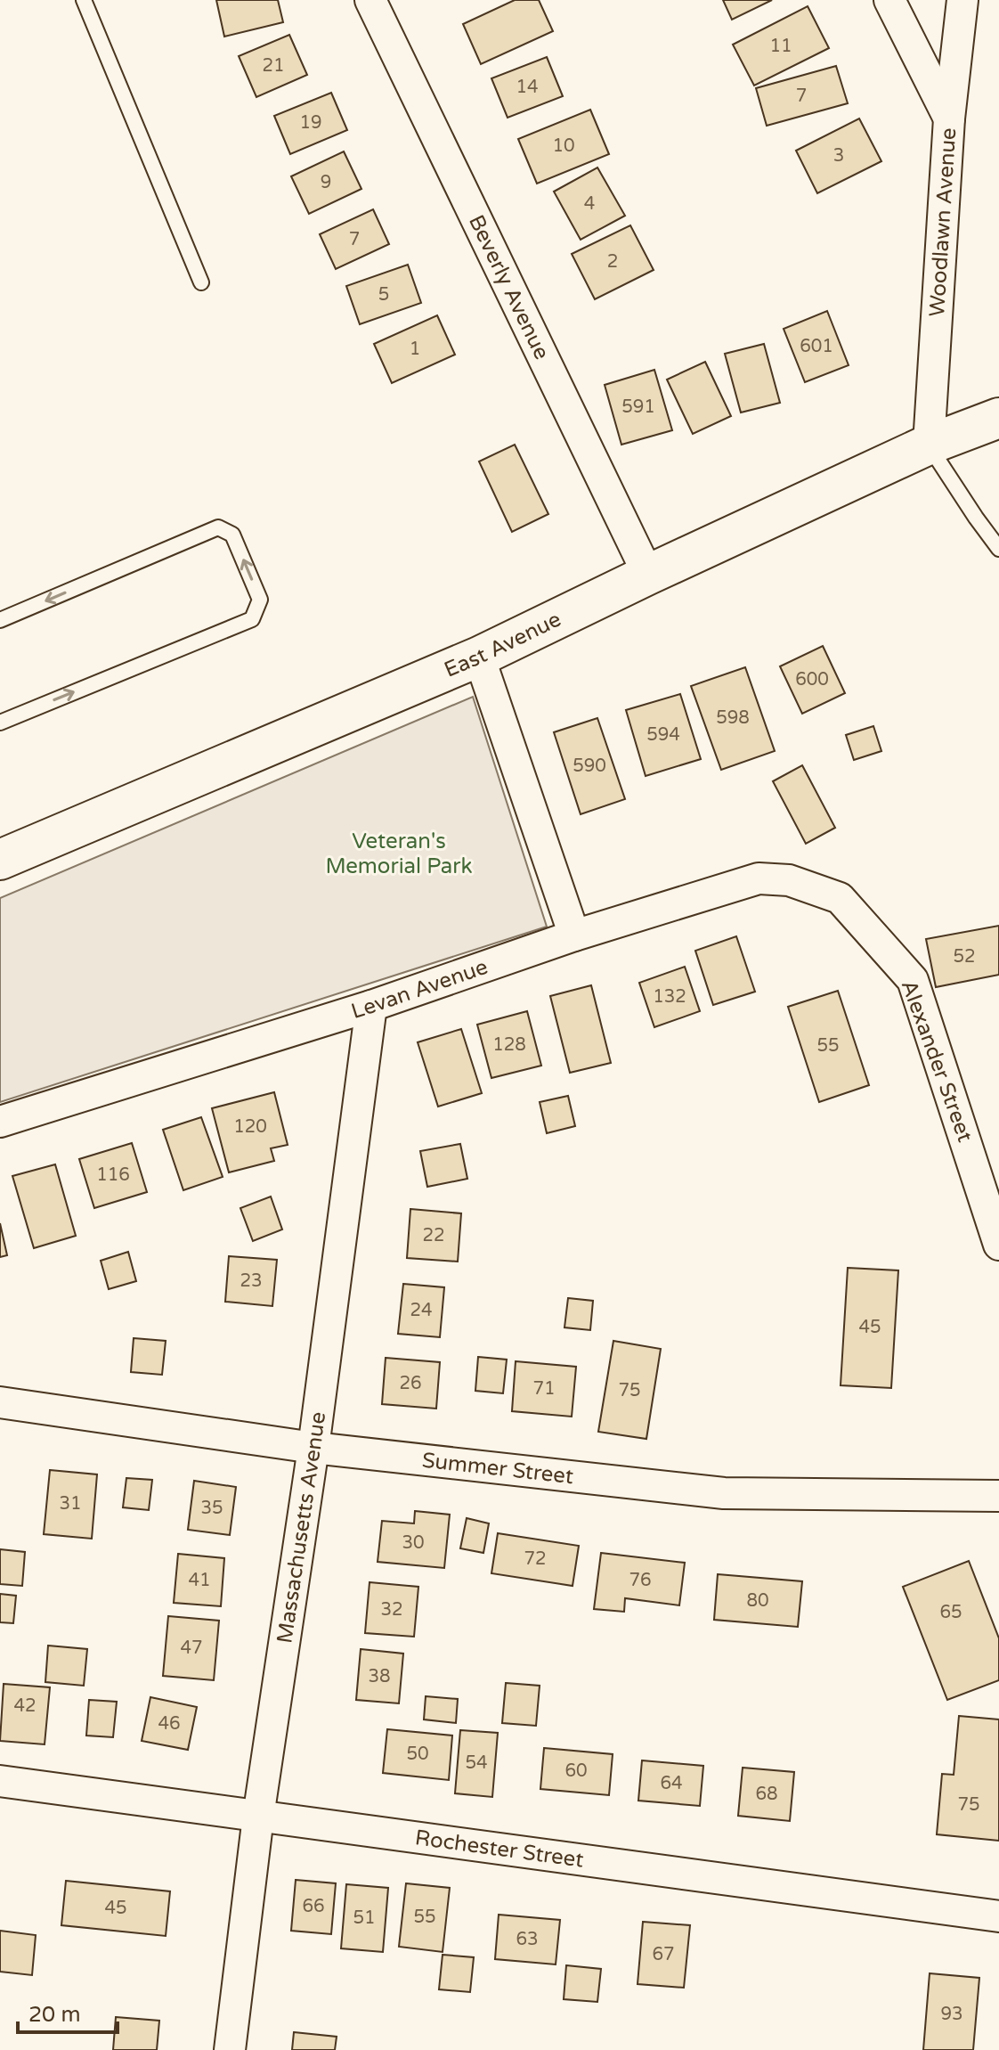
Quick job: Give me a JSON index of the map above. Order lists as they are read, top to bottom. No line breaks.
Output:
{"streets":{"highway":["East Avenue"],"street":["Woodlawn Avenue","Beverly Avenue","Levan Avenue","Alexander Street","Summer Street","Massachusetts Avenue","Rochester Street"]},"crossings":[["Woodlawn Avenue","East Avenue"],["Beverly Avenue","East Avenue"],["Levan Avenue","Alexander Street"],["Levan Avenue","Massachusetts Avenue"],["Summer Street","Massachusetts Avenue"],["Massachusetts Avenue","Rochester Street"]],"parks":["Veteran's Memorial Park"],"house_numbers":["11","21","14","7","19","10","3","9","4","7","2","5","601","1","591","600","598","594","590","52","132","128","55","120","116","22","23","24","45","26","71","75","31","35","30","72","41","76","80","32","65","47","38","42","46","50","54","60","64","68","75","66","45","55","51","63","67","93"],"scale_bar":"20 m"}
